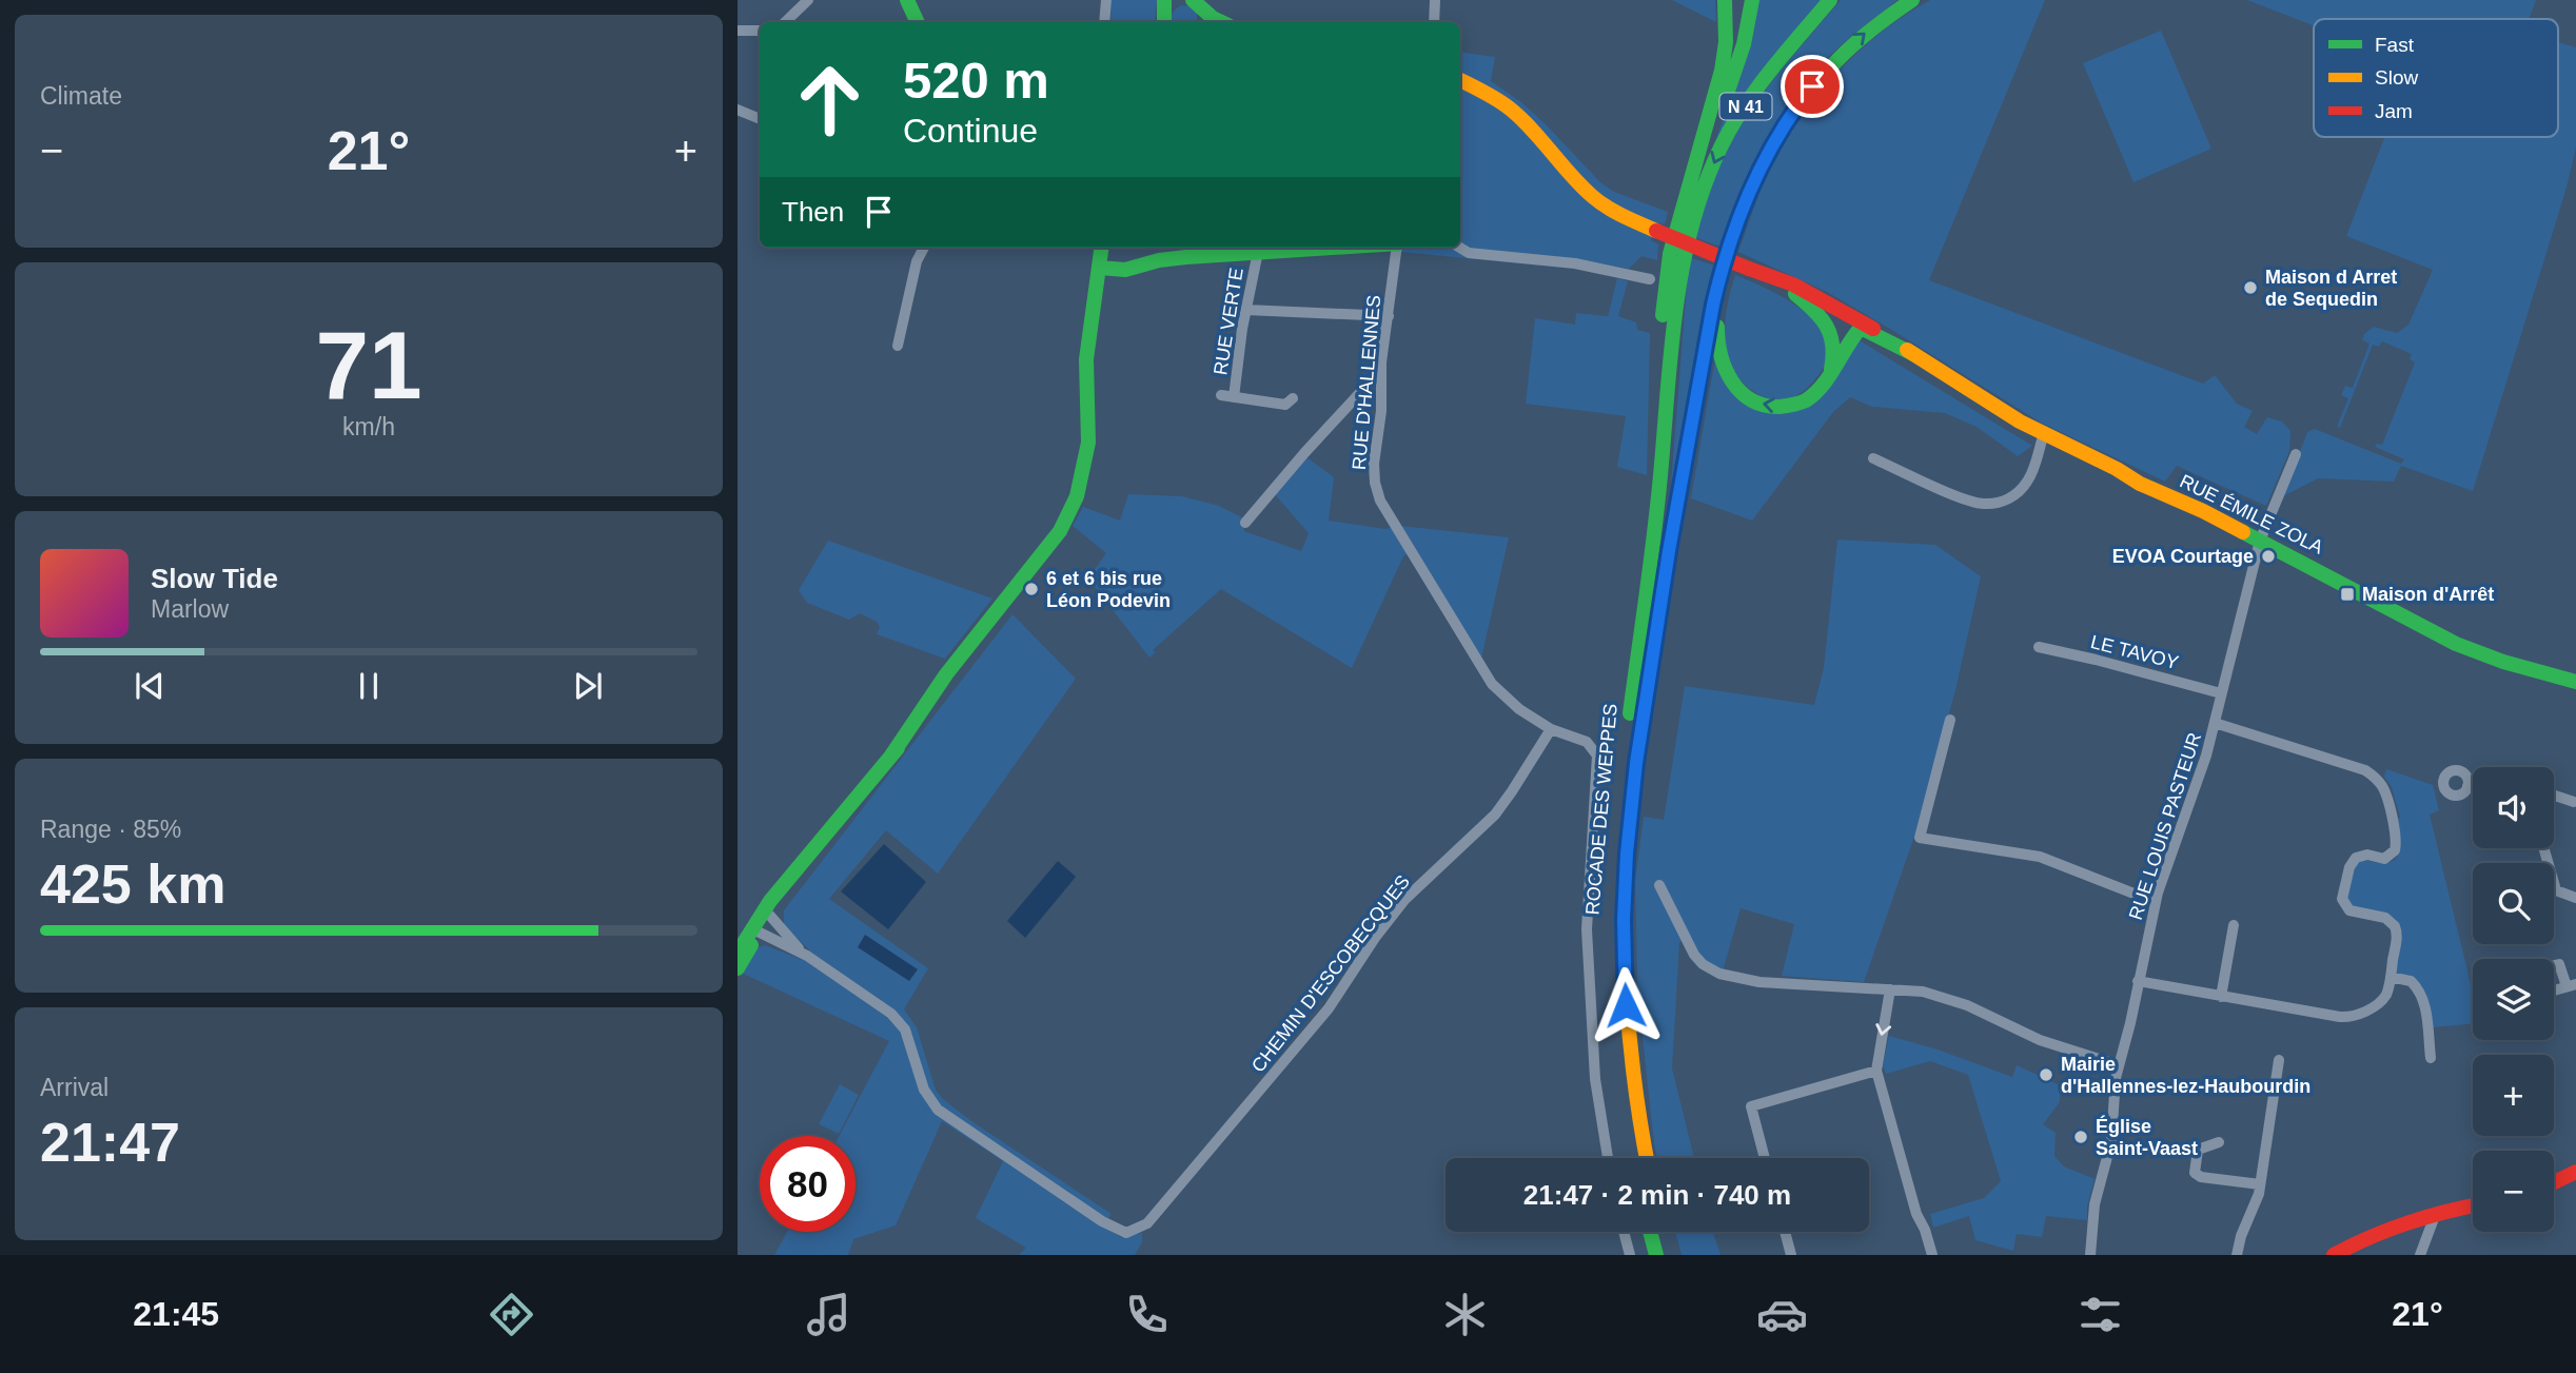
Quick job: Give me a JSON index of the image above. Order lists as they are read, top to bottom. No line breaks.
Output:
{"streets":{"main road":["N 41","RUE ÉMILE ZOLA","ROCADE DES WEPPES"],"street":["RUE VERTE","RUE D'HALLENNES","LE TAVOY","RUE LOUIS PASTEUR","CHEMIN D'ESCOBECQUES"]},"crossings":[["N 41","ROCADE DES WEPPES"],["RUE D'HALLENNES","CHEMIN D'ESCOBECQUES"],["RUE ÉMILE ZOLA","RUE LOUIS PASTEUR"],["LE TAVOY","RUE LOUIS PASTEUR"]],"places":{"other":["Maison d Arret de Sequedin","EVOA Courtage","6 et 6 bis rue Léon Podevin","Mairie d'Hallennes-lez-Haubourdin","Église Saint-Vaast"],"transit":["Maison d'Arrêt"]},"legend":["Fast","Slow","Jam"],"page":{"tile":["Climate",["71","km/h"],["Range · 85%","425 km"],["Arrival","21:47"]],"turn":["520 m","Continue"],"heat":["−","21°","+"],"then":"Then","song":["Slow Tide","Marlow"],"map_buttons":["+","−"],"limit":"80","trip":"21:47 · 2 min · 740 m","tabs":["21:45","21°"]}}
